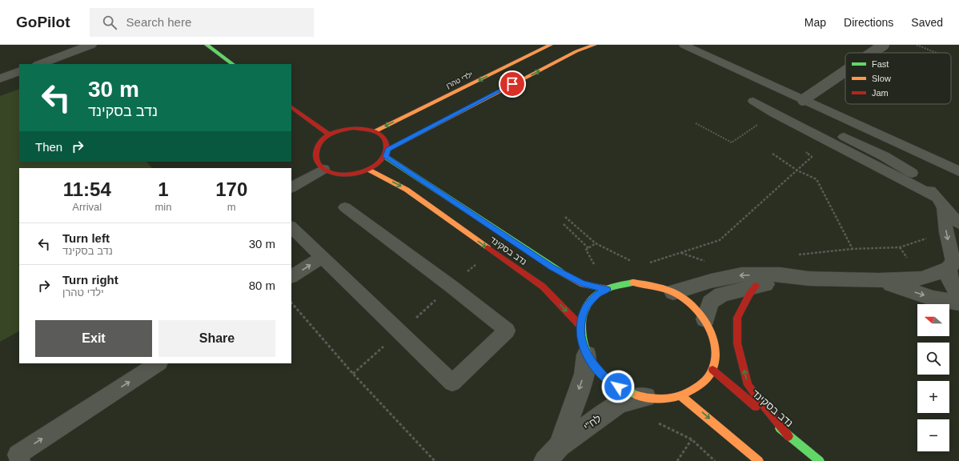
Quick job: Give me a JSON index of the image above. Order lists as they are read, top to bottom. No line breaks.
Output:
{"streets":{"street":["ילדי טהרן","נדב בסקינד","לח\"י"]},"crossings":[["ילדי טהרן","נדב בסקינד"]],"one_way":["לח\"י"],"legend":["Fast","Slow","Jam"],"north":"left","page":{"header":"GoPilot","search":"Search here","nav":["Map","Directions","Saved"],"turn":["30 m","נדב בסקינד"],"then":"Then","eta":["11:54","Arrival","1","min","170","m"],"list":[{"name":"Turn left","note":"נדב בסקינד","value":"30 m"},{"name":"Turn right","note":"ילדי טהרן","value":"80 m"}],"map_buttons":["+","−"],"buttons":["Exit","Share"]}}
